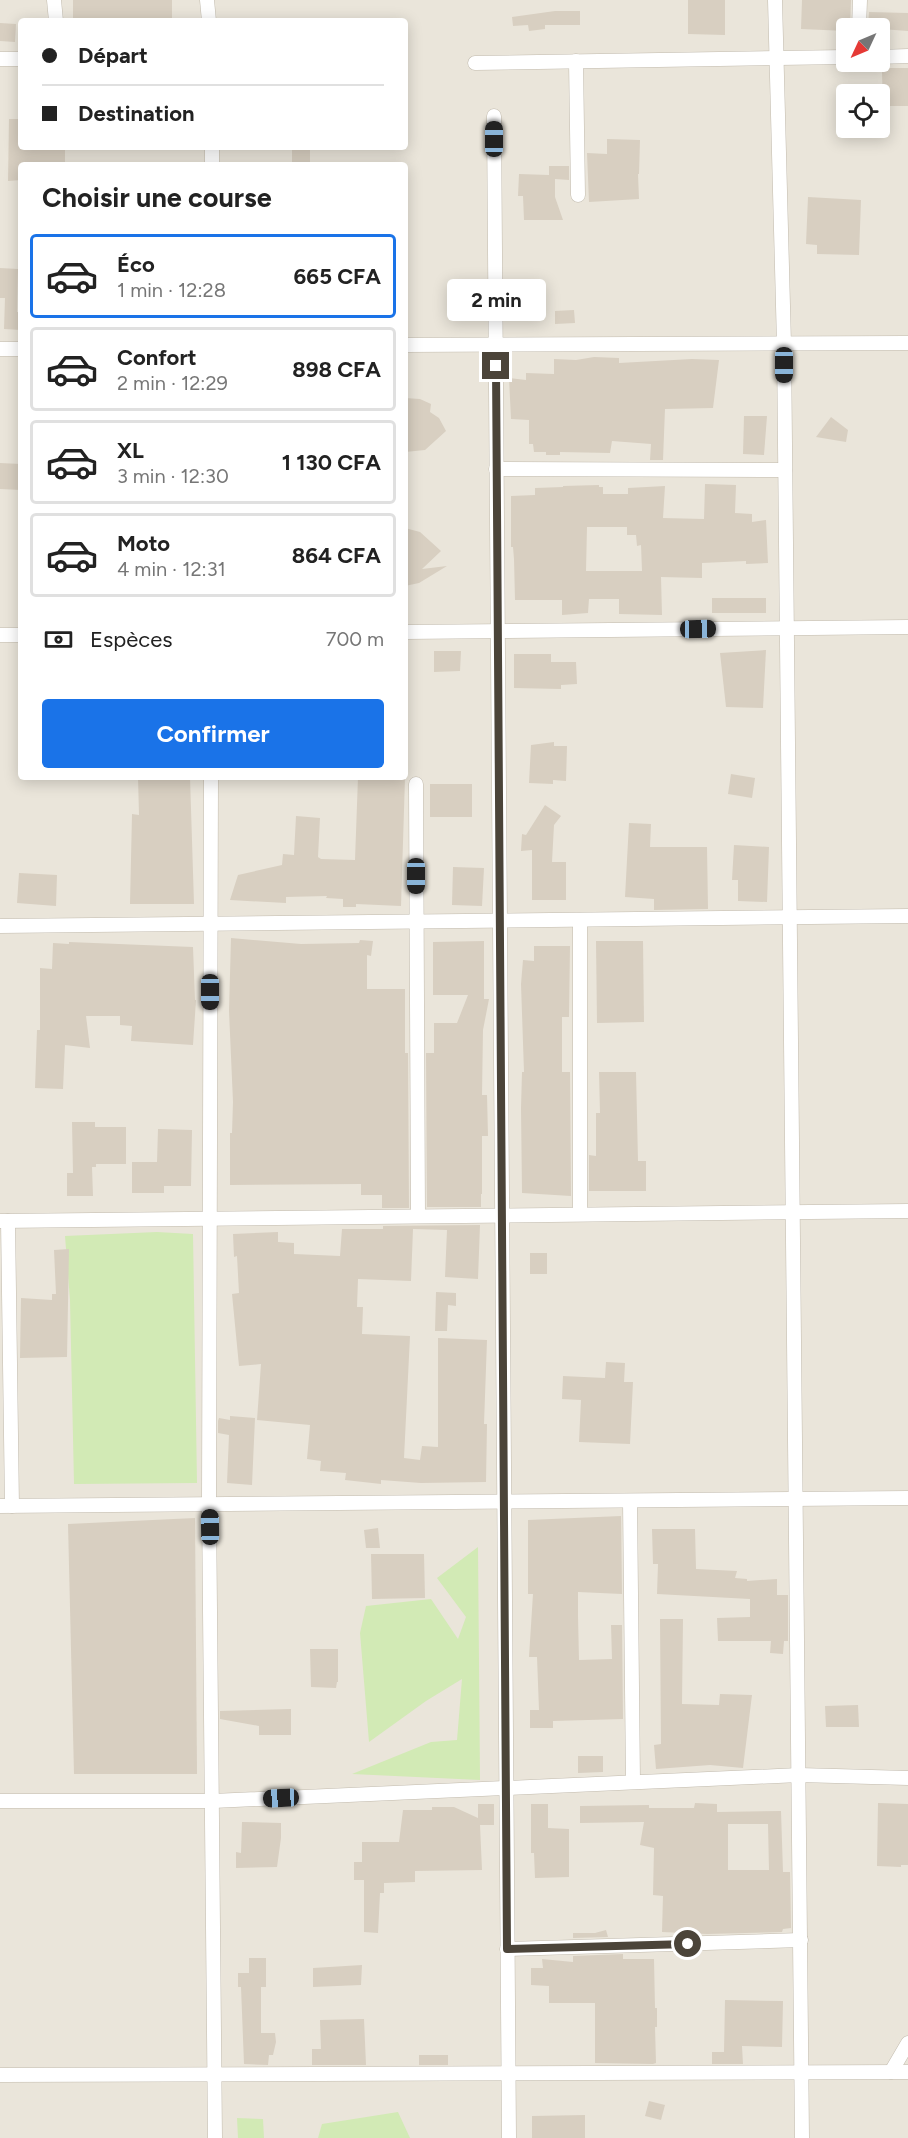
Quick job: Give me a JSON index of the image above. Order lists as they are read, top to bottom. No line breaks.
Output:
{"north":"bottom left","page":{"banner":["Départ","Destination"],"heading":"Choisir une course","list":[{"name":"Éco","note":"1 min · 12:28","value":"665 CFA"},{"name":"Confort","note":"2 min · 12:29","value":"898 CFA"},{"name":"XL","note":"3 min · 12:30","value":"1 130 CFA"},{"name":"Moto","note":"4 min · 12:31","value":"864 CFA"}],"bubble":"2 min","pay":["Espèces","700 m"],"buttons":"Confirmer"}}
